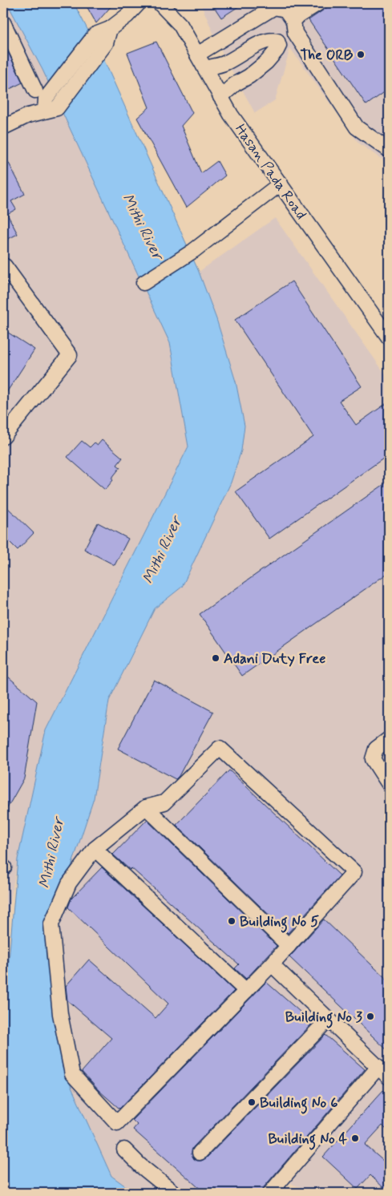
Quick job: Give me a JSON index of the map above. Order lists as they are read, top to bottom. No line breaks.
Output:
{"streets":{"street":["Hasan Pada Road"]},"water":["Mithi River"],"places":["The ORB","Adani Duty Free","Building No 5","Building No 3","Building No 6","Building No 4"]}
